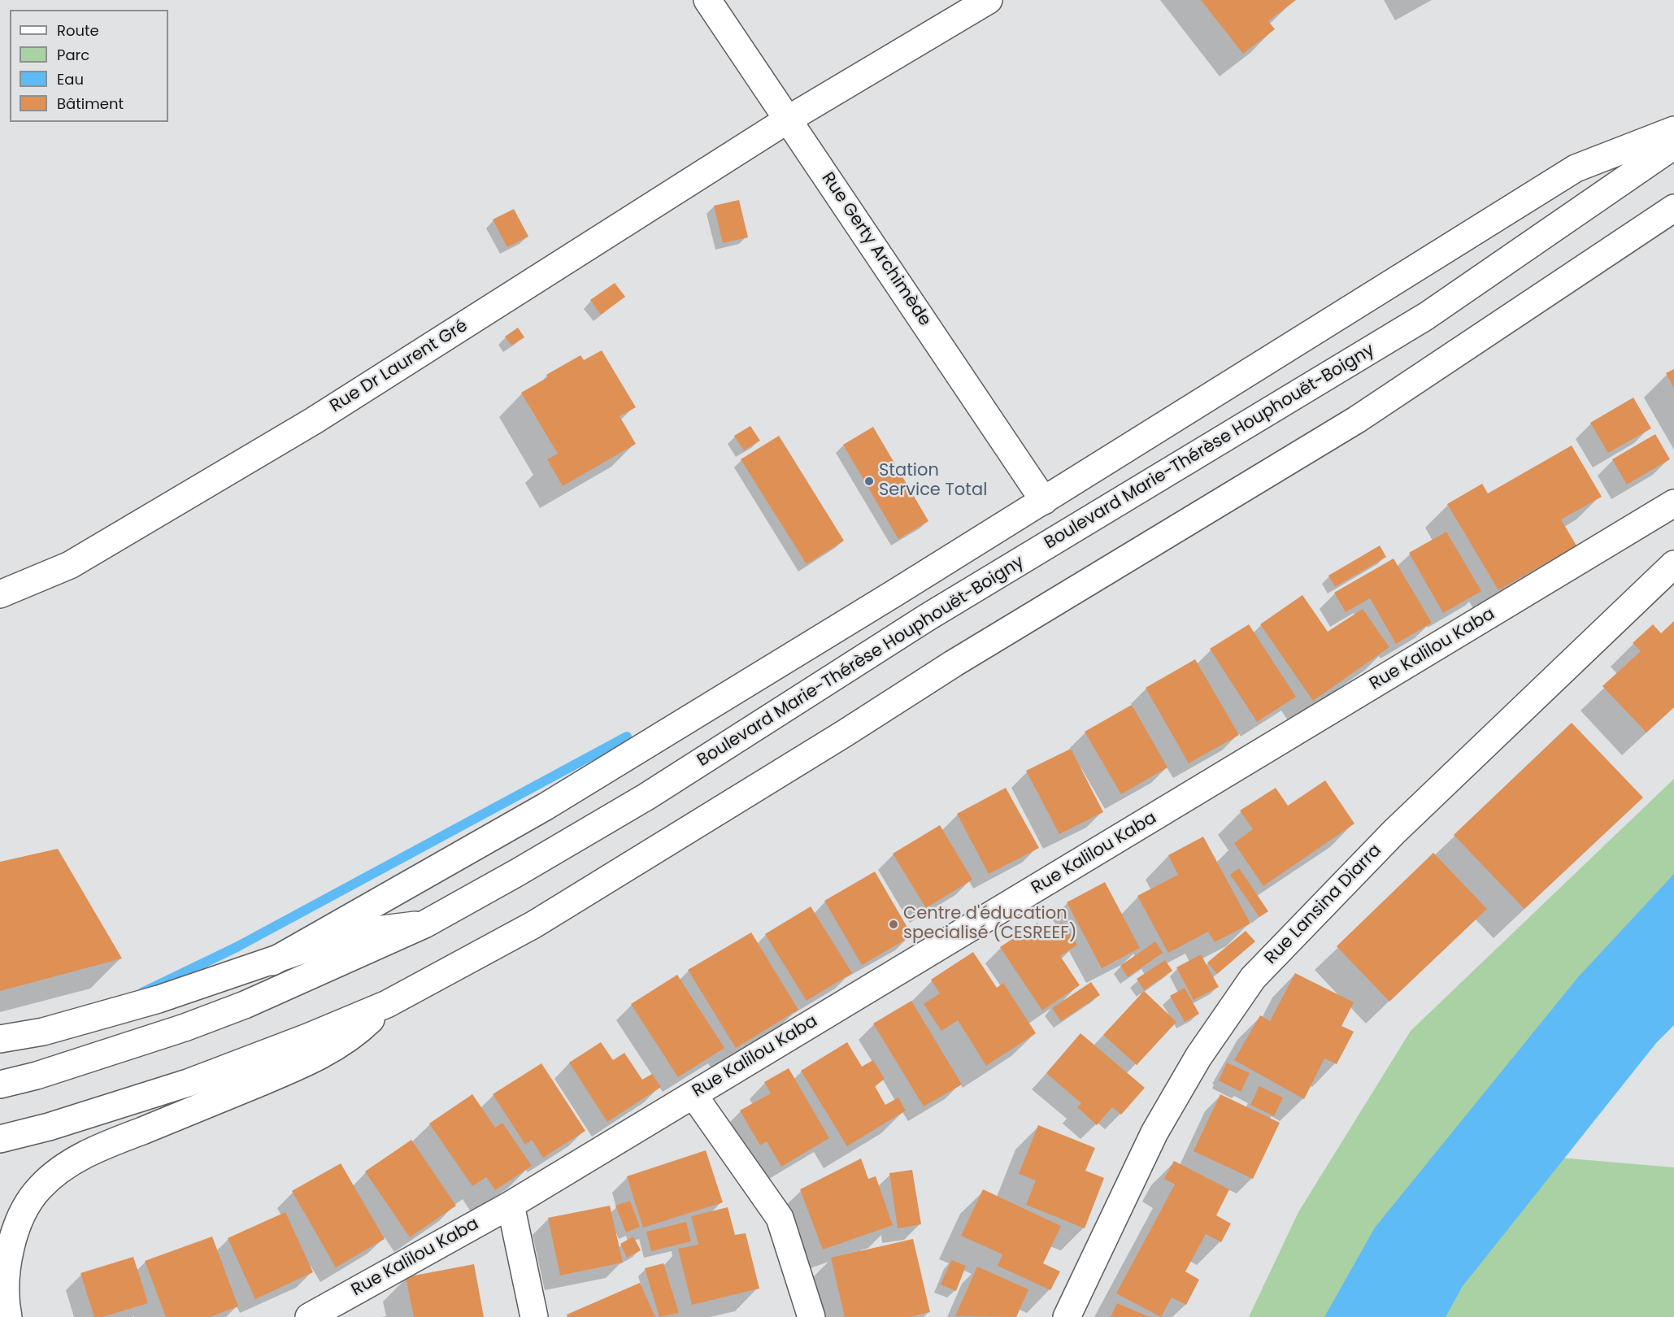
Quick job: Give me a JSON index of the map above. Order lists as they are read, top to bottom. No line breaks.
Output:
{"streets":{"main road":["Rue Gerty Archimède","Rue Dr Laurent Gré","Boulevard Marie-Thérèse Houphouët-Boigny","Rue Kalilou Kaba","Rue Lansina Diarra"]},"crossings":[["Rue Gerty Archimède","Rue Dr Laurent Gré"]],"places":["Station Service Total","Centre d'éducation specialisé (CESREEF)"],"legend":["Route","Parc","Eau","Bâtiment"]}
